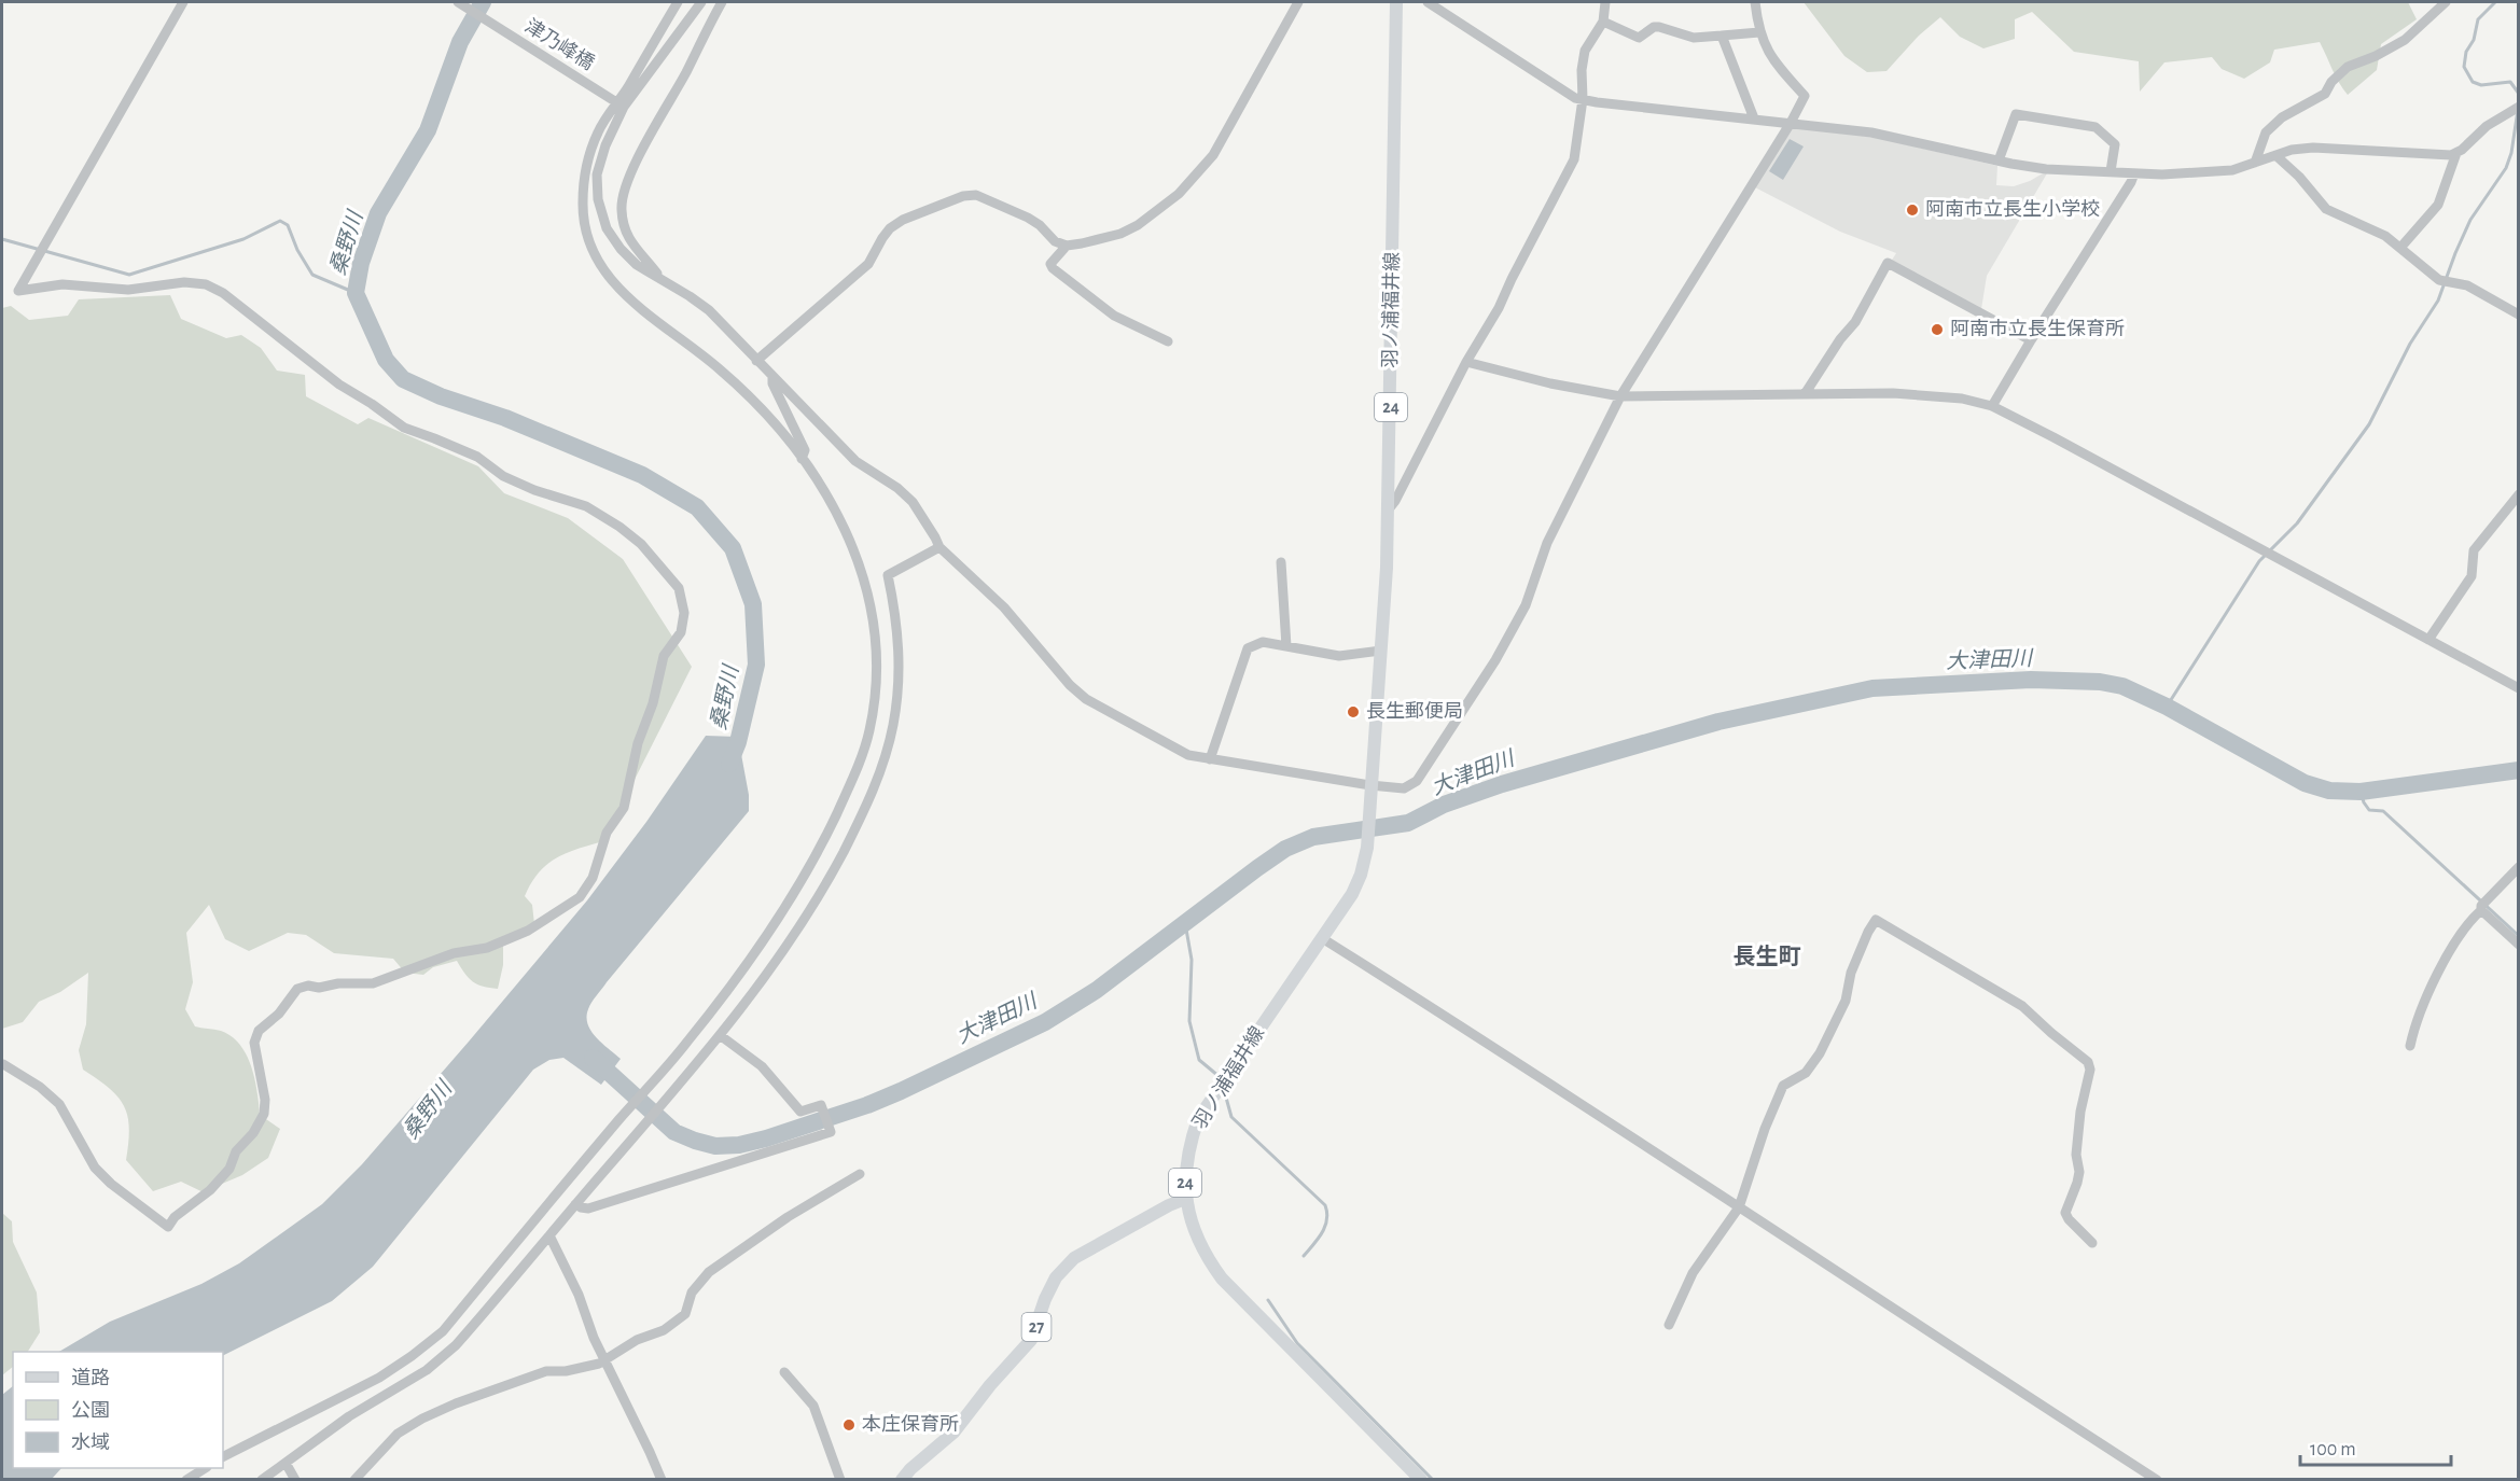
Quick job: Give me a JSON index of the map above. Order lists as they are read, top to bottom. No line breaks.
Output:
{"streets":{"main road":["羽ノ浦福井線","24","27"],"street":["津乃峰橋"]},"crossings":[["羽ノ浦福井線","27"]],"districts":["長生町"],"water":["桑野川","大津田川"],"places":["阿南市立長生小学校","阿南市立長生保育所","長生郵便局","本庄保育所"],"legend":["道路","公園","水域"],"scale_bar":"100 m"}
